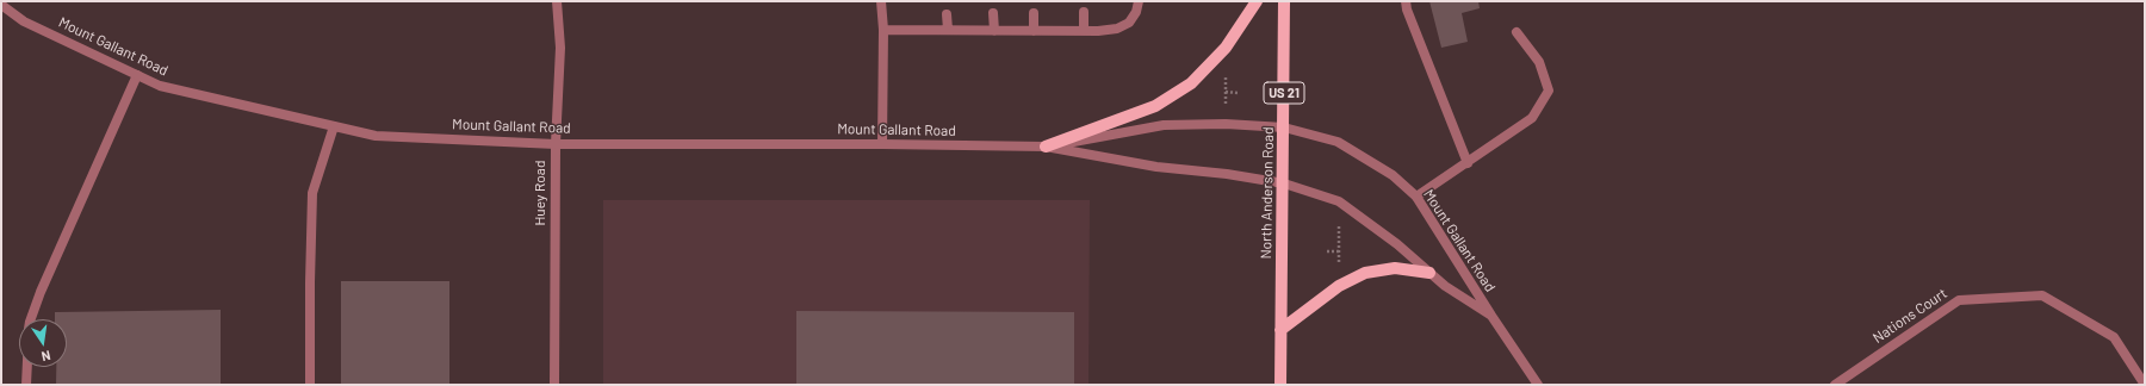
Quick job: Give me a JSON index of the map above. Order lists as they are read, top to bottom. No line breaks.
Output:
{"streets":{"main road":["US 21","North Anderson Road"],"street":["Mount Gallant Road","Huey Road","Nations Court"]},"crossings":[["Mount Gallant Road","Huey Road"],["Mount Gallant Road","North Anderson Road"]],"north":"bottom"}
